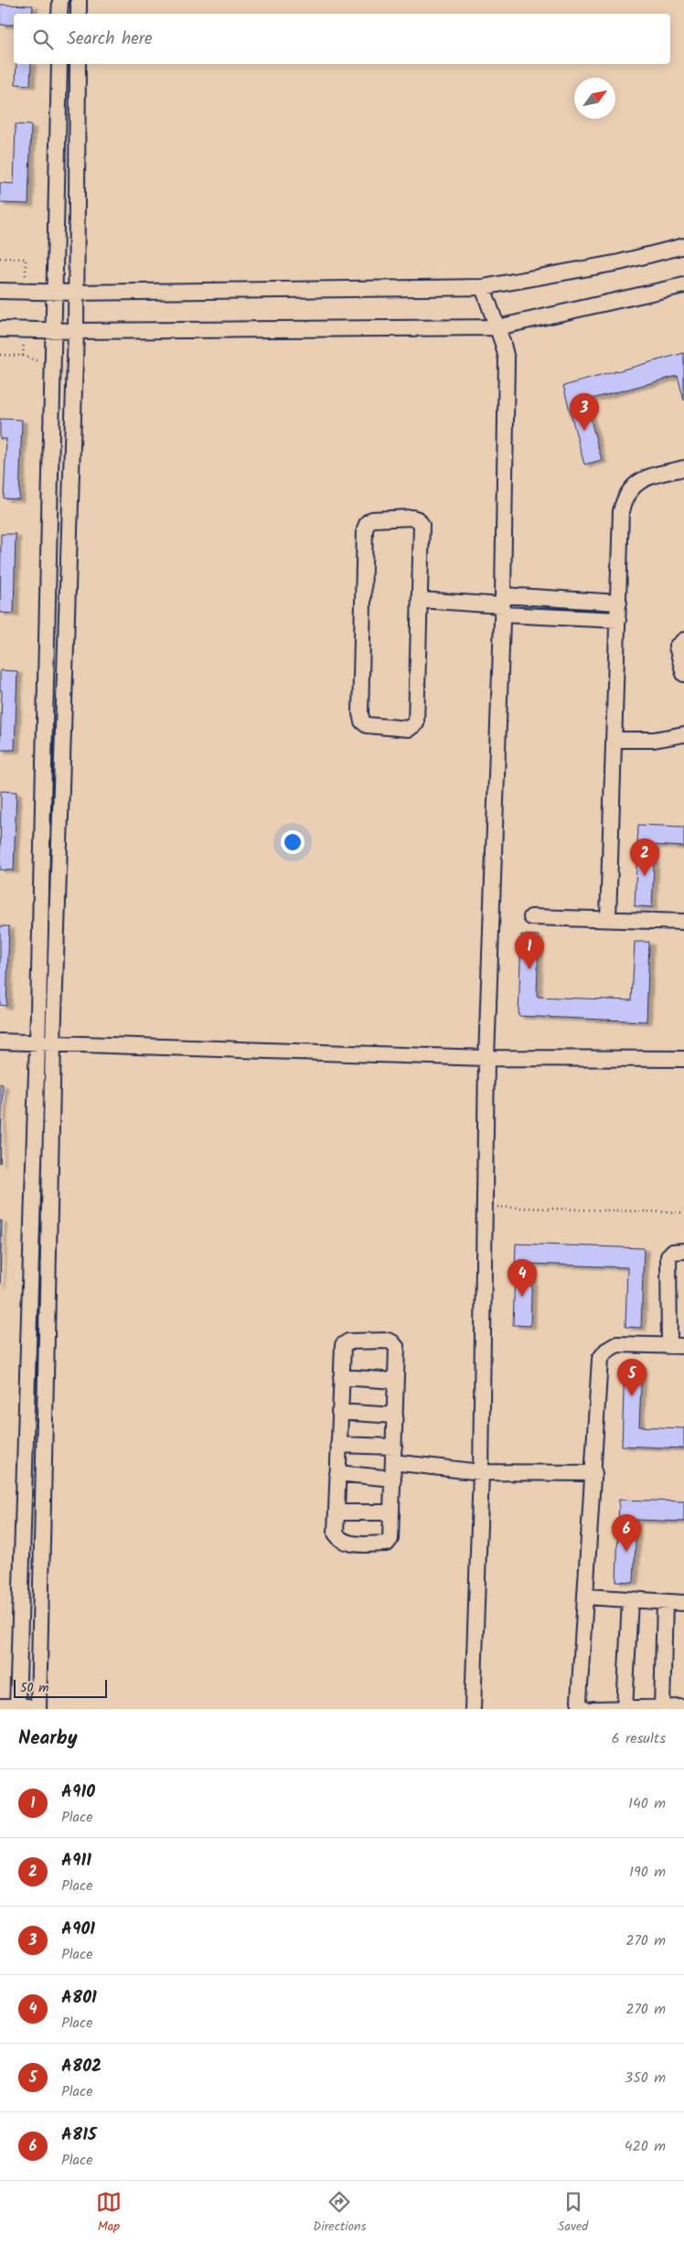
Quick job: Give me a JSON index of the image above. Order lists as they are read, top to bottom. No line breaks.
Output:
{"scale_bar":"50 m","north":"top right","page":{"search":"Search here","pins":["3","2","1","4","5","6"],"scale":"50 m","heading":["Nearby","6 results"],"list":[{"mark":"1","name":"A910","note":"Place","value":"140 m"},{"mark":"2","name":"A911","note":"Place","value":"190 m"},{"mark":"3","name":"A901","note":"Place","value":"270 m"},{"mark":"4","name":"A801","note":"Place","value":"270 m"},{"mark":"5","name":"A802","note":"Place","value":"350 m"},{"mark":"6","name":"A815","note":"Place","value":"420 m"}],"nav":["Map","Directions","Saved"]}}
